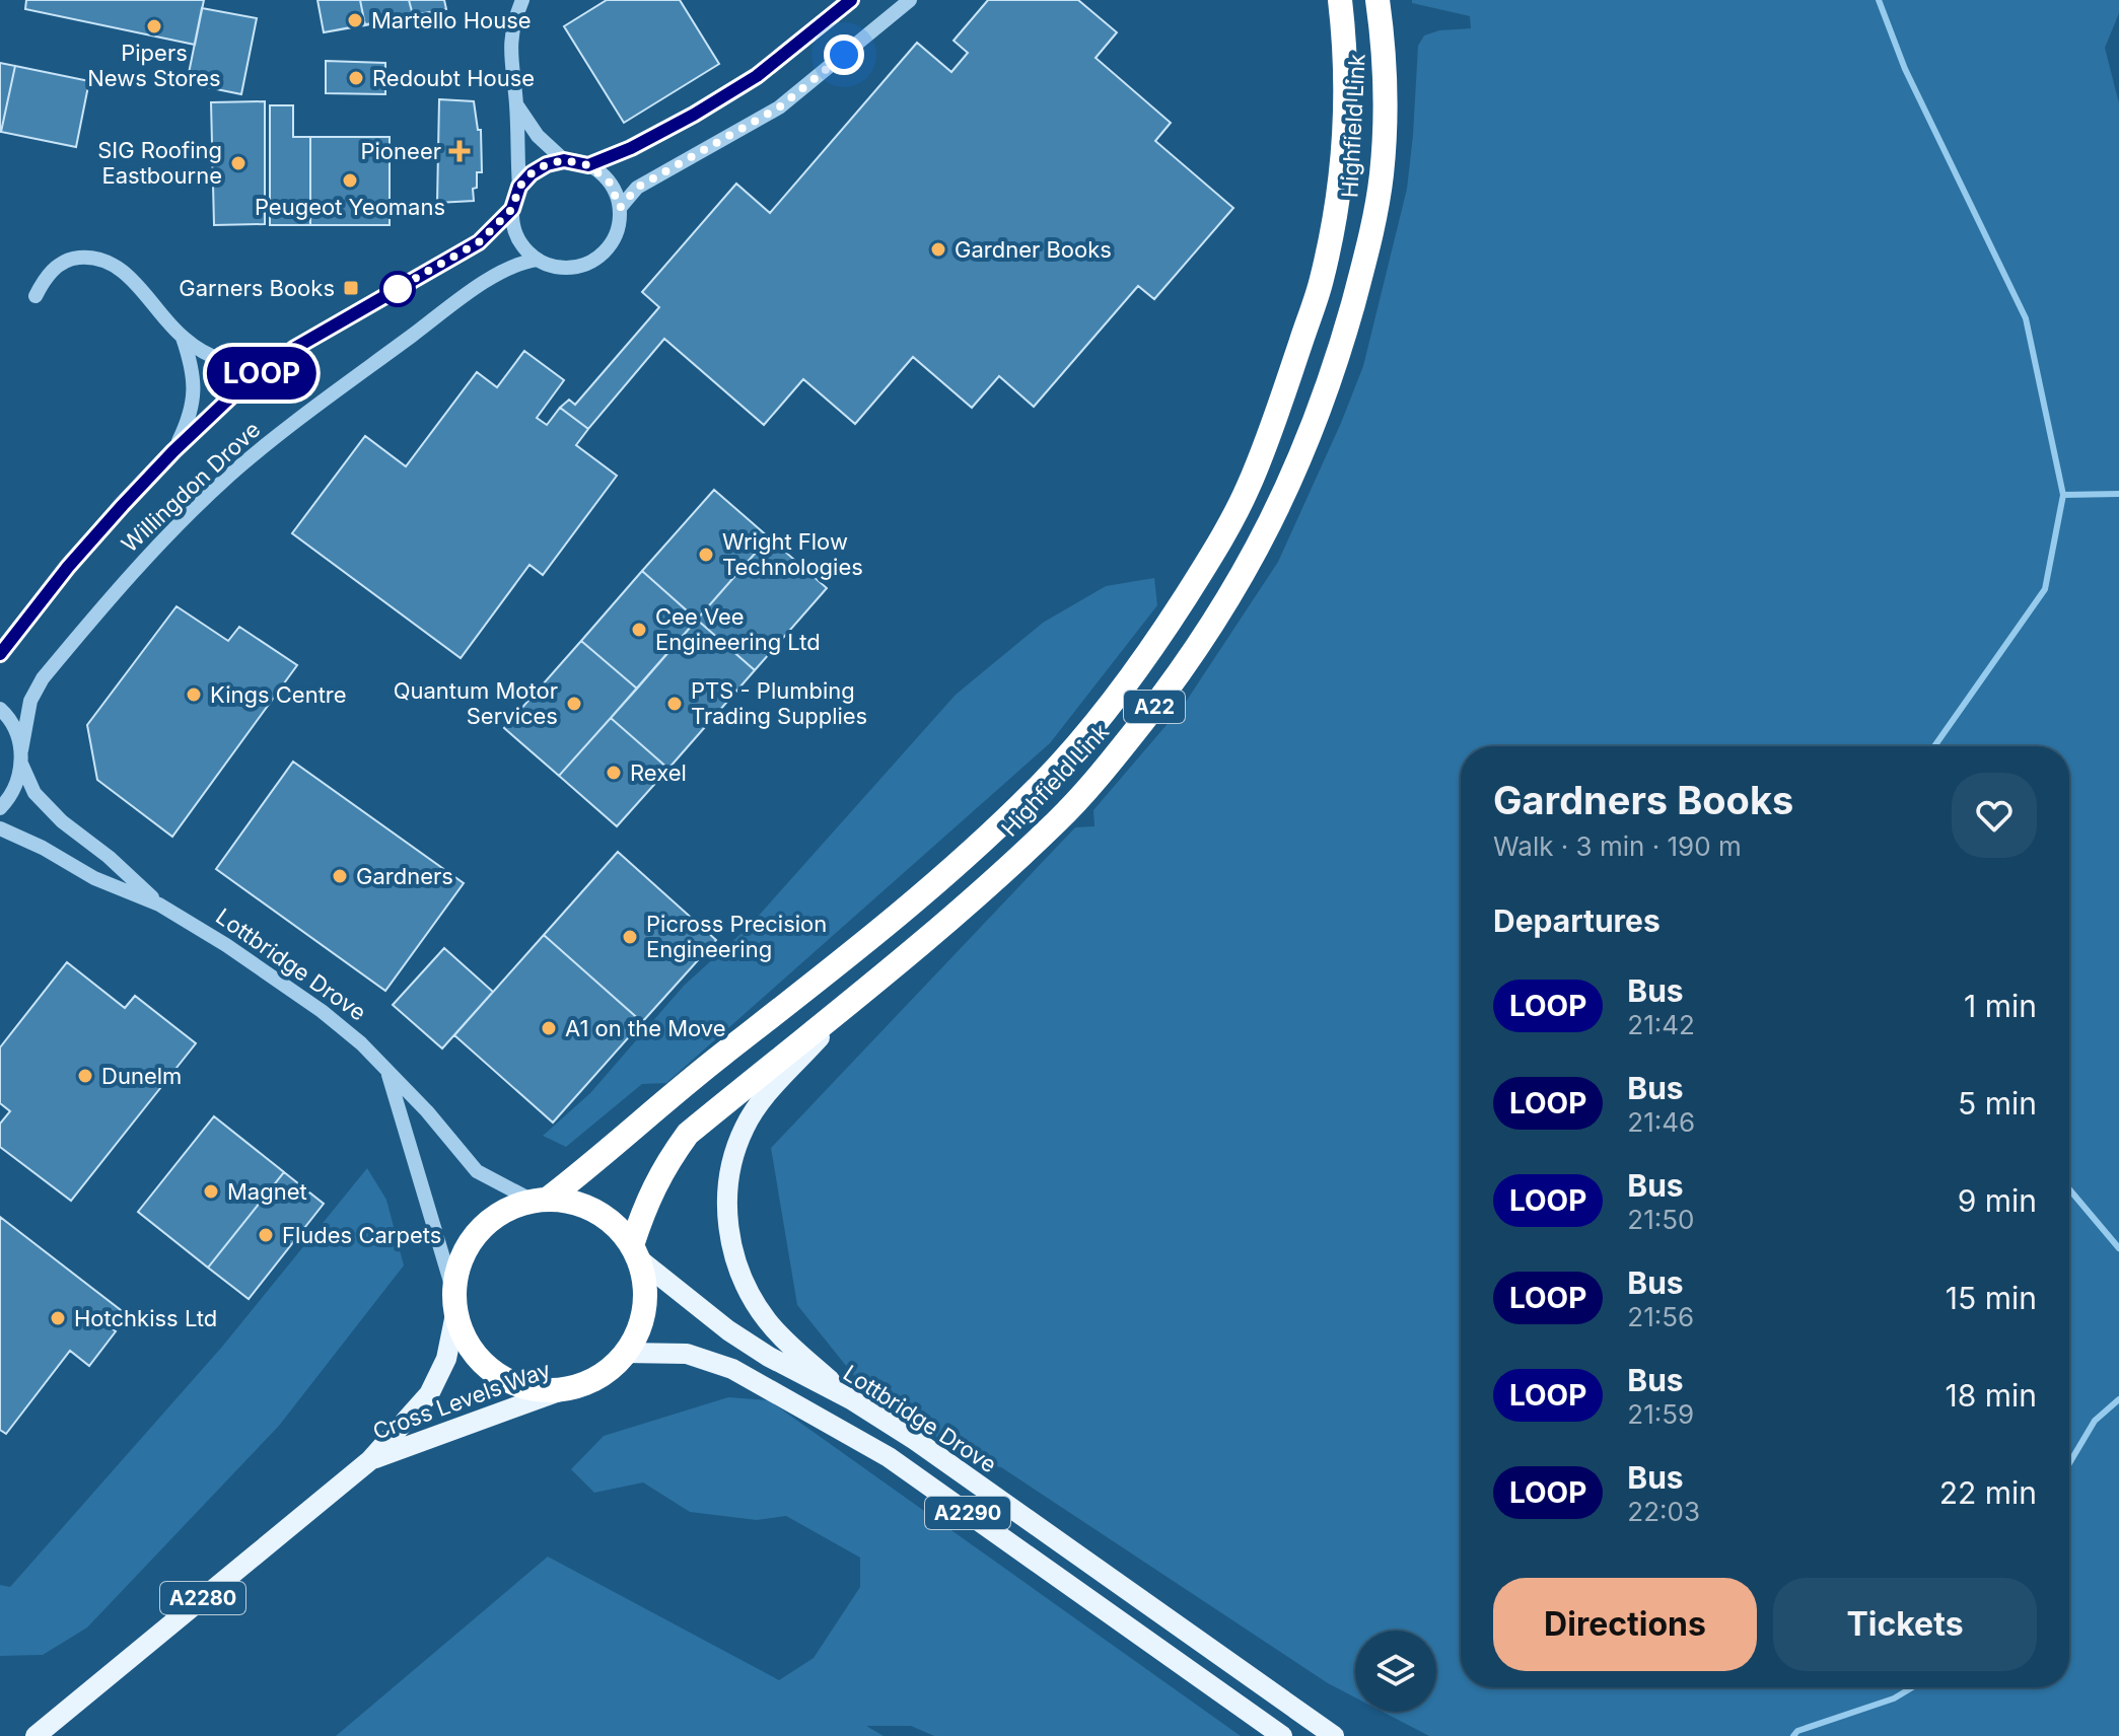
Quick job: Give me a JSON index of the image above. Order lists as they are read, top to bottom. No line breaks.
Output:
{"streets":{"highway":["Highfield Link","A22"],"main road":["Lottbridge Drove","Cross Levels Way","A2290","A2280"],"street":["Willingdon Drove"]},"crossings":[["Highfield Link","Lottbridge Drove"],["Highfield Link","Cross Levels Way"],["Highfield Link","A2290"],["Willingdon Drove","Lottbridge Drove"],["Lottbridge Drove","Cross Levels Way"],["Lottbridge Drove","A2290"],["Cross Levels Way","A2290"]],"places":{"other":["Martello House","Pipers News Stores","Redoubt House","SIG Roofing Eastbourne","Peugeot Yeomans","Gardner Books","Wright Flow Technologies","Cee Vee Engineering Ltd","Kings Centre","Quantum Motor Services","PTS - Plumbing Trading Supplies","Rexel","Gardners","Picross Precision Engineering","A1 on the Move","Dunelm","Magnet","Fludes Carpets","Hotchkiss Ltd"],"health":["Pioneer"],"transit":["Garners Books"]},"lines":["bus line LOOP"],"page":{"on_map":"LOOP","heading":[["Gardners Books","Walk · 3 min · 190 m"],"Departures"],"list":[{"mark":"LOOP","name":"Bus","note":"21:42","value":"1 min"},{"mark":"LOOP","name":"Bus","note":"21:46","value":"5 min"},{"mark":"LOOP","name":"Bus","note":"21:50","value":"9 min"},{"mark":"LOOP","name":"Bus","note":"21:56","value":"15 min"},{"mark":"LOOP","name":"Bus","note":"21:59","value":"18 min"},{"mark":"LOOP","name":"Bus","note":"22:03","value":"22 min"}],"buttons":["Directions","Tickets"]}}
